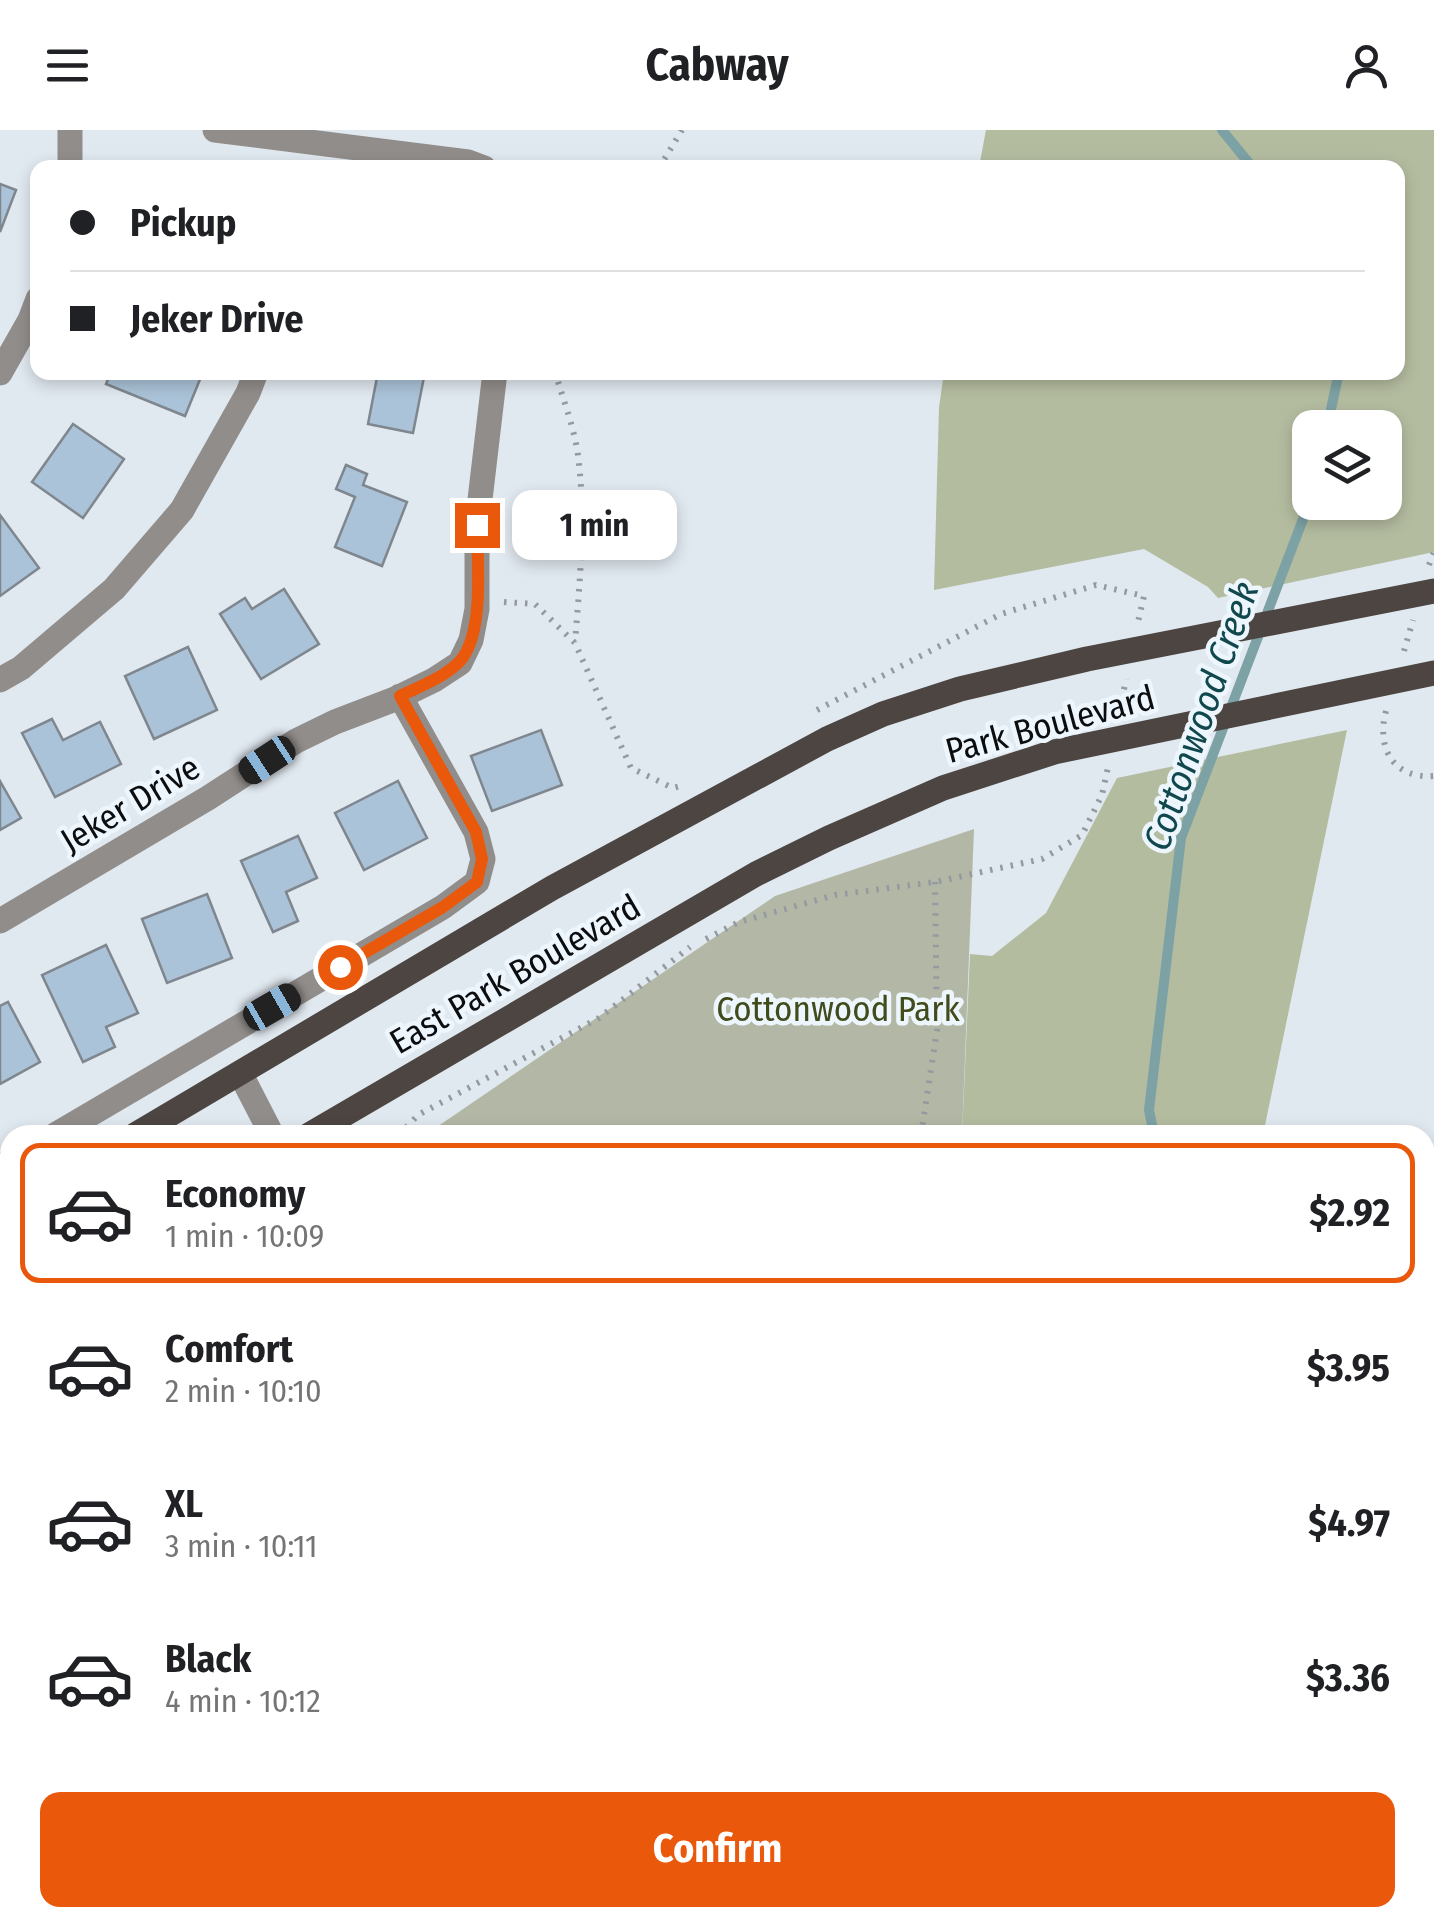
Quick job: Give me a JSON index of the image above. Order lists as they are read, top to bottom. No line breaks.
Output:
{"streets":{"main road":["Park Boulevard","East Park Boulevard"],"street":["Jeker Drive"]},"crossings":[["Park Boulevard","East Park Boulevard"]],"water":["Cottonwood Creek"],"parks":["Cottonwood Park"],"page":{"header":"Cabway","banner":["Pickup","Jeker Drive"],"bubble":"1 min","list":[{"name":"Economy","note":"1 min · 10:09","value":"$2.92"},{"name":"Comfort","note":"2 min · 10:10","value":"$3.95"},{"name":"XL","note":"3 min · 10:11","value":"$4.97"},{"name":"Black","note":"4 min · 10:12","value":"$3.36"}],"buttons":"Confirm"}}
